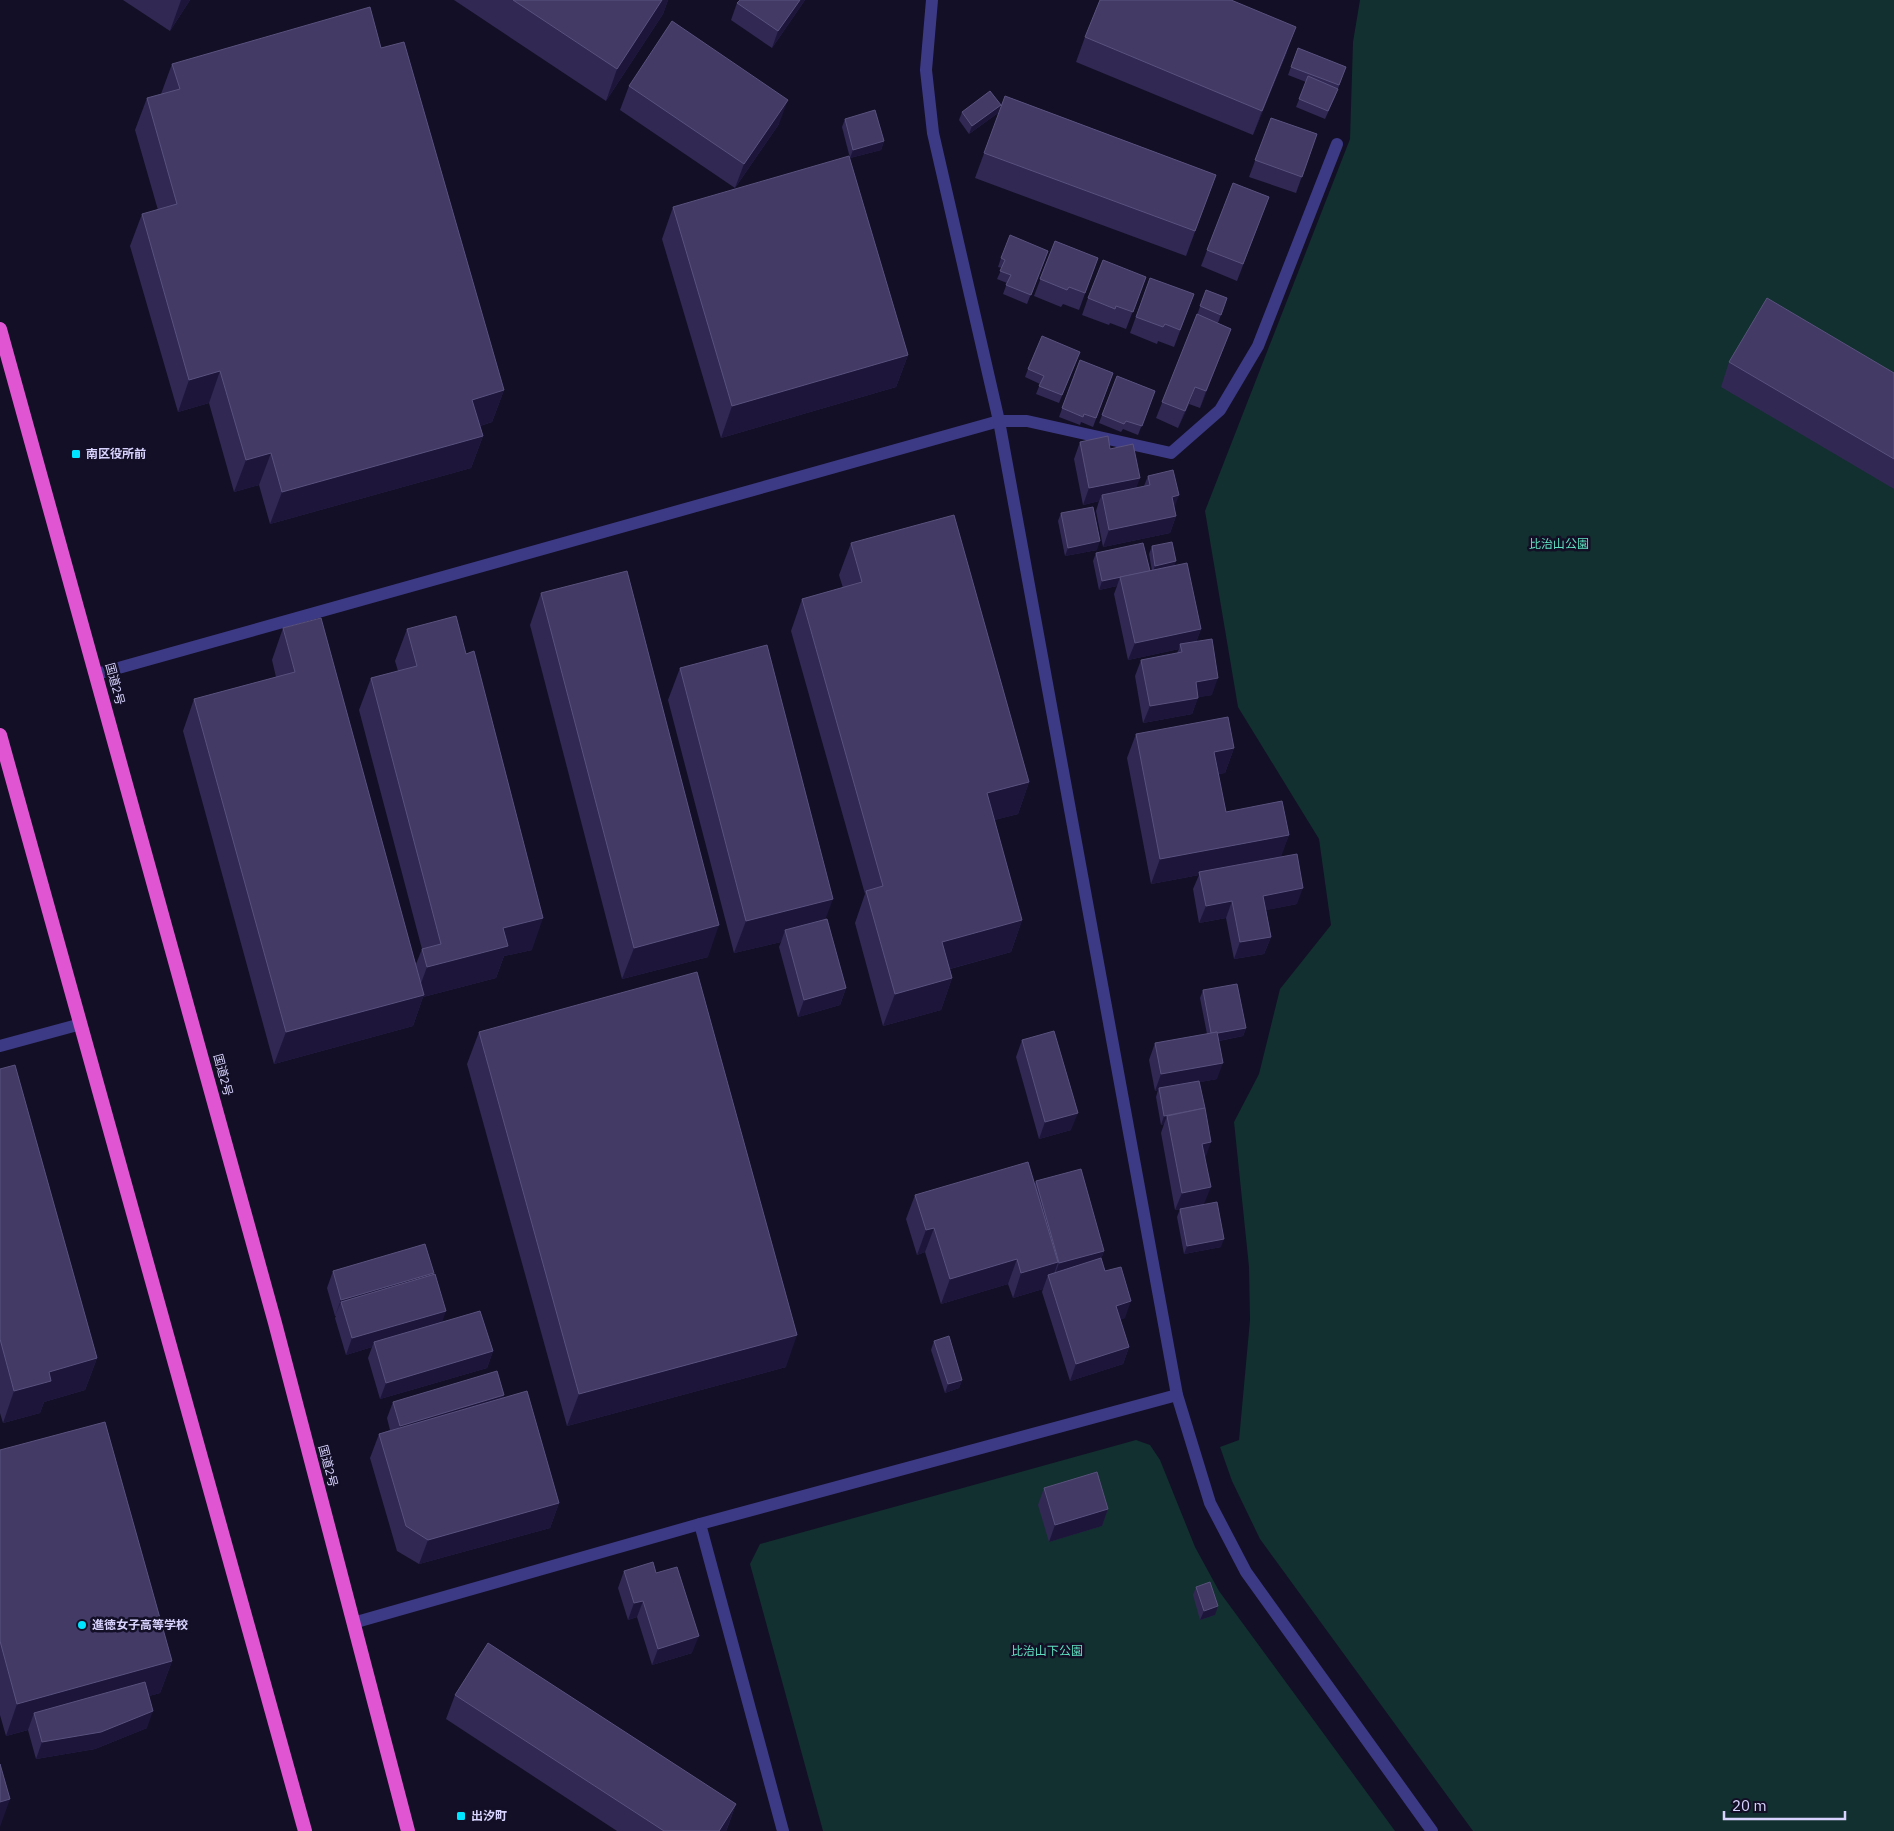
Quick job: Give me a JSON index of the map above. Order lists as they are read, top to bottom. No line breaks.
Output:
{"streets":{"highway":["国道2号"]},"parks":["比治山公園","比治山下公園"],"places":{"transit":["南区役所前","出汐町"],"other":["進徳女子高等学校"]},"scale_bar":"20 m"}
